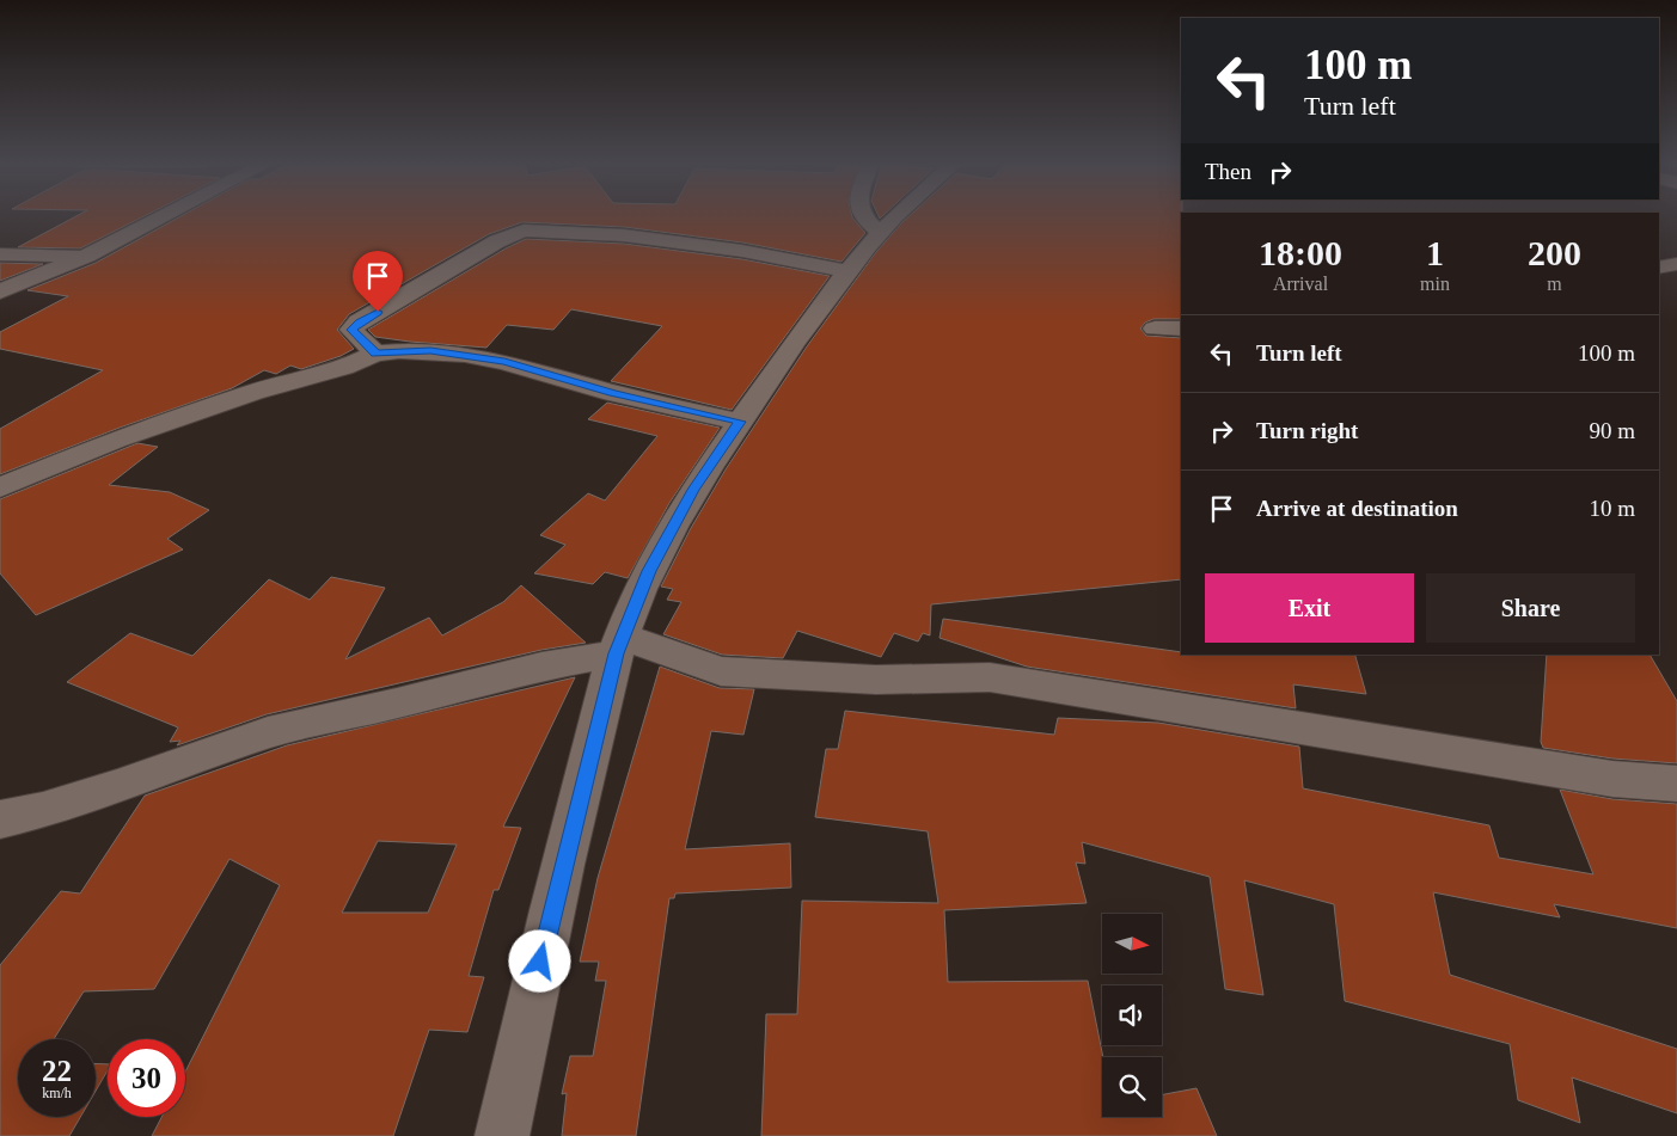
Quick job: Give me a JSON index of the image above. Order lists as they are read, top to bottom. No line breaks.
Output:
{"north":"right","page":{"turn":["100 m","Turn left"],"then":"Then","eta":["18:00","Arrival","1","min","200","m"],"list":[{"name":"Turn left","value":"100 m"},{"name":"Turn right","value":"90 m"},{"name":"Arrive at destination","value":"10 m"}],"buttons":["Exit","Share"],"speed":"22 km/h","limit":"30"}}
